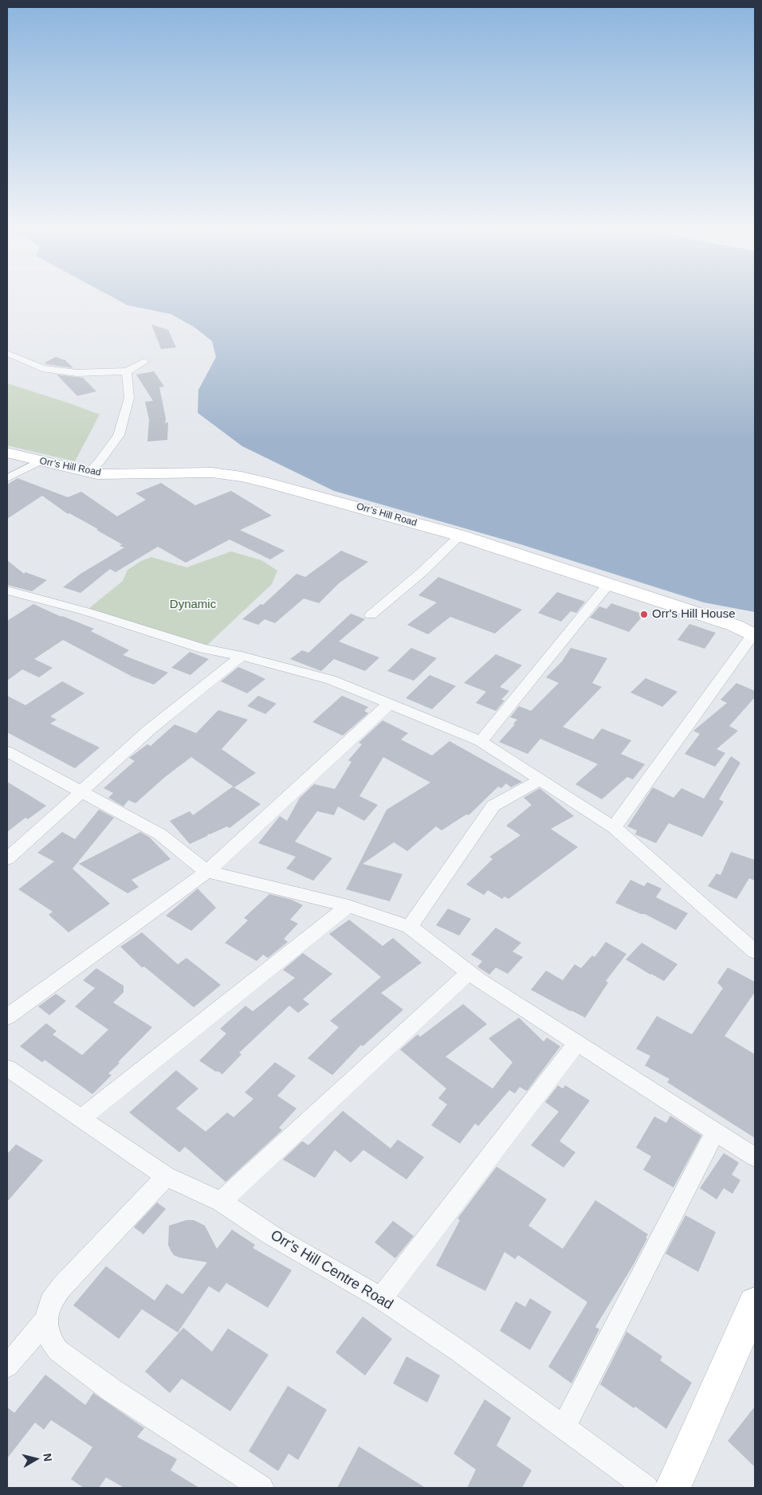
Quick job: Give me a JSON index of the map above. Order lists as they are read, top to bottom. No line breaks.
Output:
{"streets":{"main road":["Orr’s Hill Road"],"street":["Orr's Hill Centre Road"]},"parks":["Dynamic"],"places":["Orr's Hill House"],"north":"right"}
